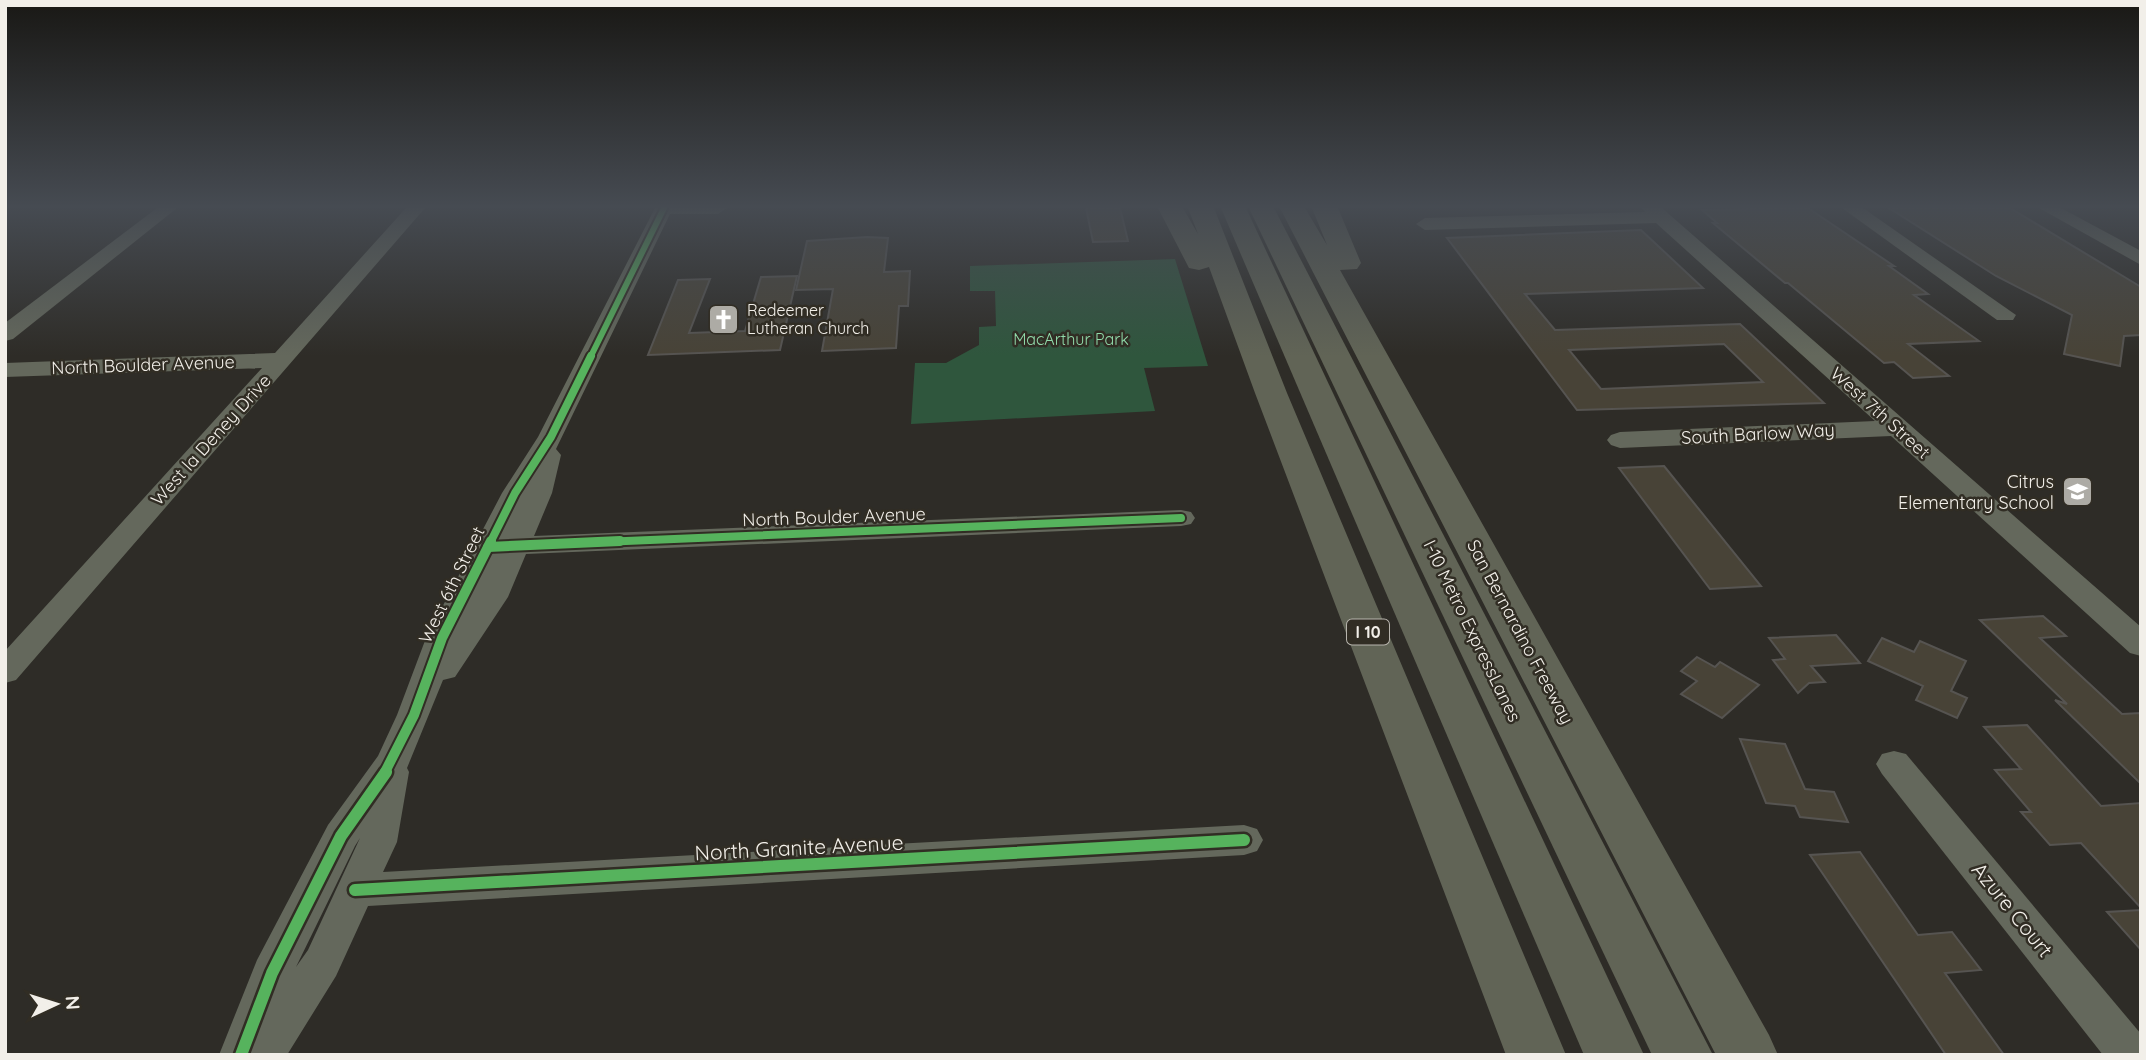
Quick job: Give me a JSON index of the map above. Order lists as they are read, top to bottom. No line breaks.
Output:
{"streets":{"highway":["I-10 Metro ExpressLanes","I 10","San Bernardino Freeway"],"street":["North Boulder Avenue","West 7th Street","South Barlow Way","West la Deney Drive","West 6th Street","North Granite Avenue","Azure Court"]},"crossings":[["North Boulder Avenue","West la Deney Drive"],["North Boulder Avenue","West 6th Street"],["West 7th Street","South Barlow Way"],["West 6th Street","North Granite Avenue"]],"parks":["MacArthur Park"],"places":{"church":["Redeemer Lutheran Church"],"school or university":["Citrus Elementary School"]},"north":"right"}
